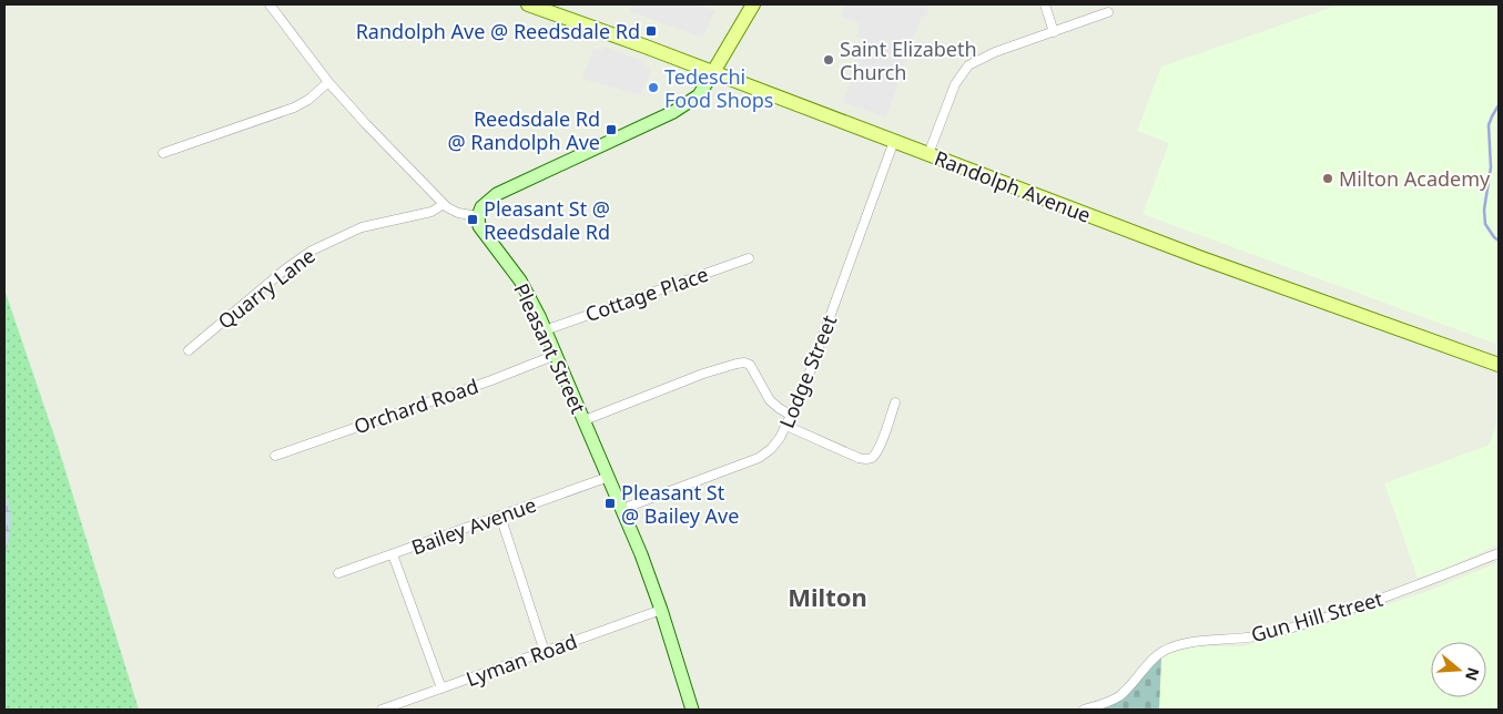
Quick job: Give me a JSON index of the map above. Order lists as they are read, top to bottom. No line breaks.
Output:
{"streets":{"main road":["Randolph Avenue"],"street":["Quarry Lane","Cottage Place","Pleasant Street","Lodge Street","Orchard Road","Bailey Avenue","Gun Hill Street","Lyman Road"]},"crossings":[["Randolph Avenue","Lodge Street"],["Cottage Place","Pleasant Street"],["Pleasant Street","Lodge Street"],["Pleasant Street","Orchard Road"],["Pleasant Street","Bailey Avenue"],["Pleasant Street","Lyman Road"]],"districts":["Milton"],"places":{"transit":["Randolph Ave @ Reedsdale Rd","Reedsdale Rd @ Randolph Ave","Pleasant St @ Reedsdale Rd","Pleasant St @ Bailey Ave"],"other":["Saint Elizabeth Church","Tedeschi Food Shops","Milton Academy"]},"north":"right"}
